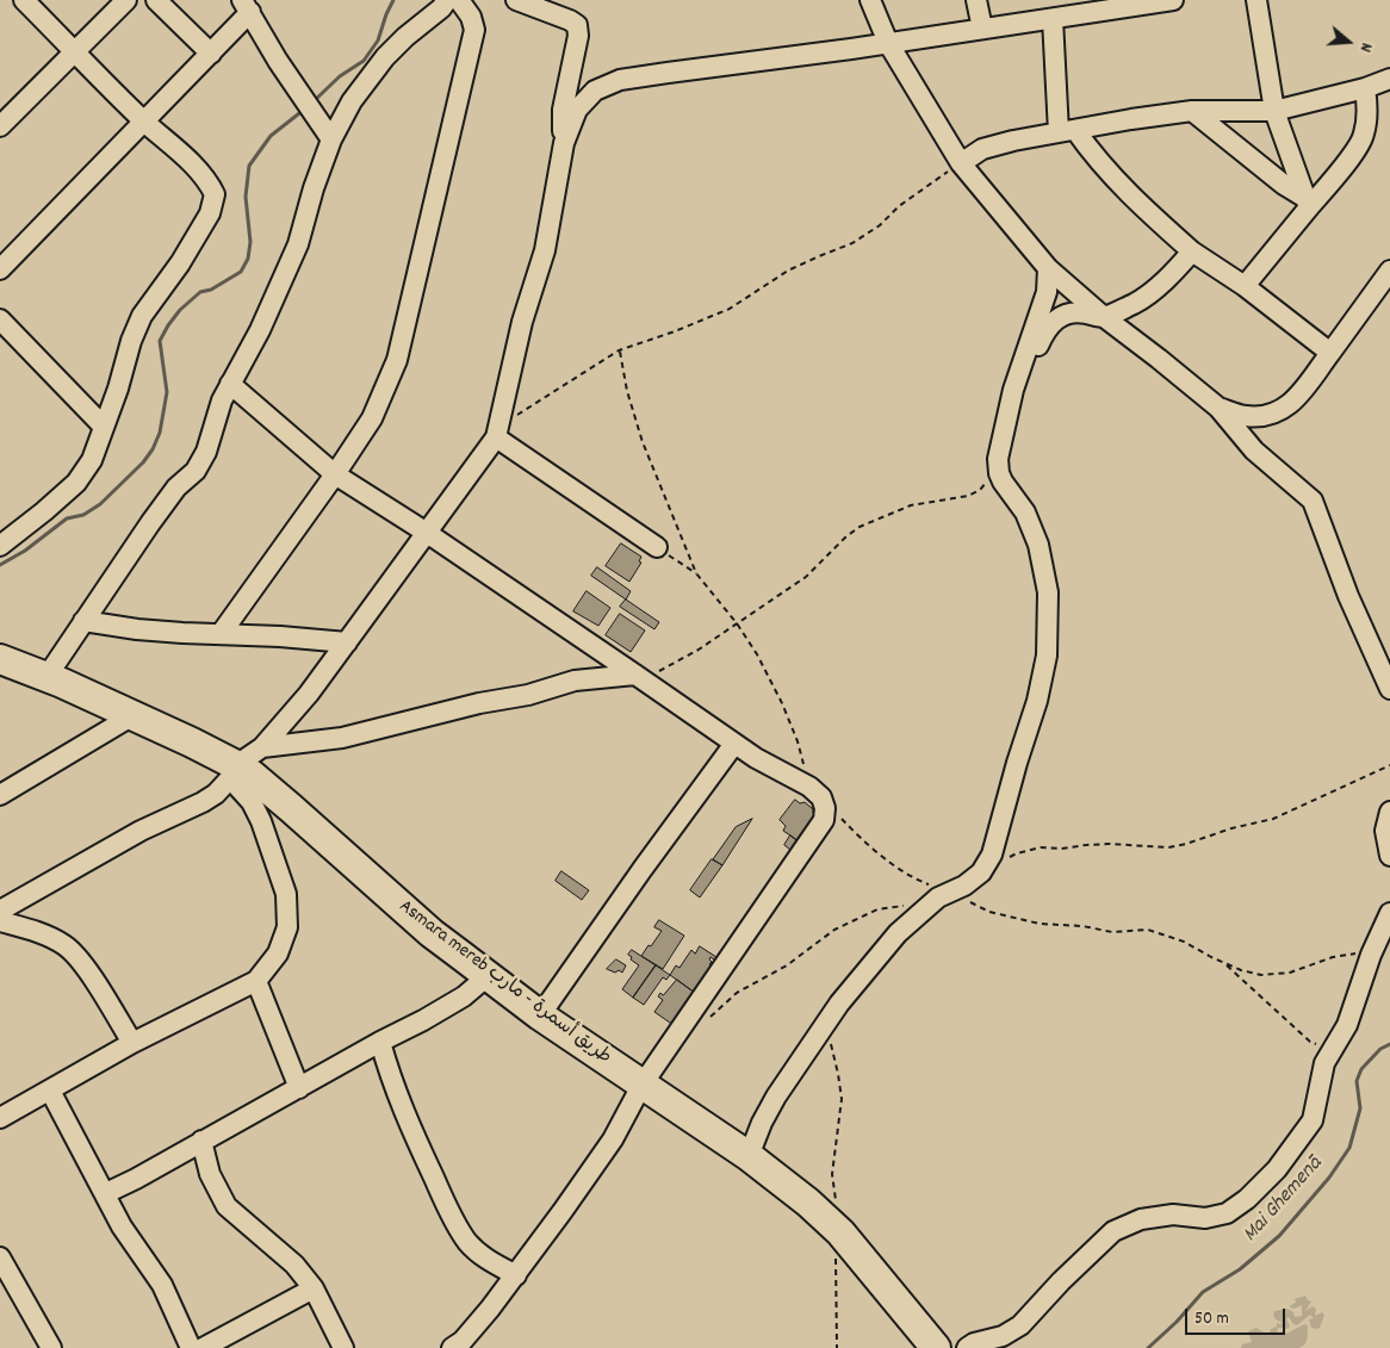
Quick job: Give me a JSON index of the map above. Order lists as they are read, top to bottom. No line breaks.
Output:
{"streets":{"highway":["Asmara mereb طريق أسمرة - مارب"]},"water":["Mai Ghemenā"],"scale_bar":"50 m","north":"right"}
